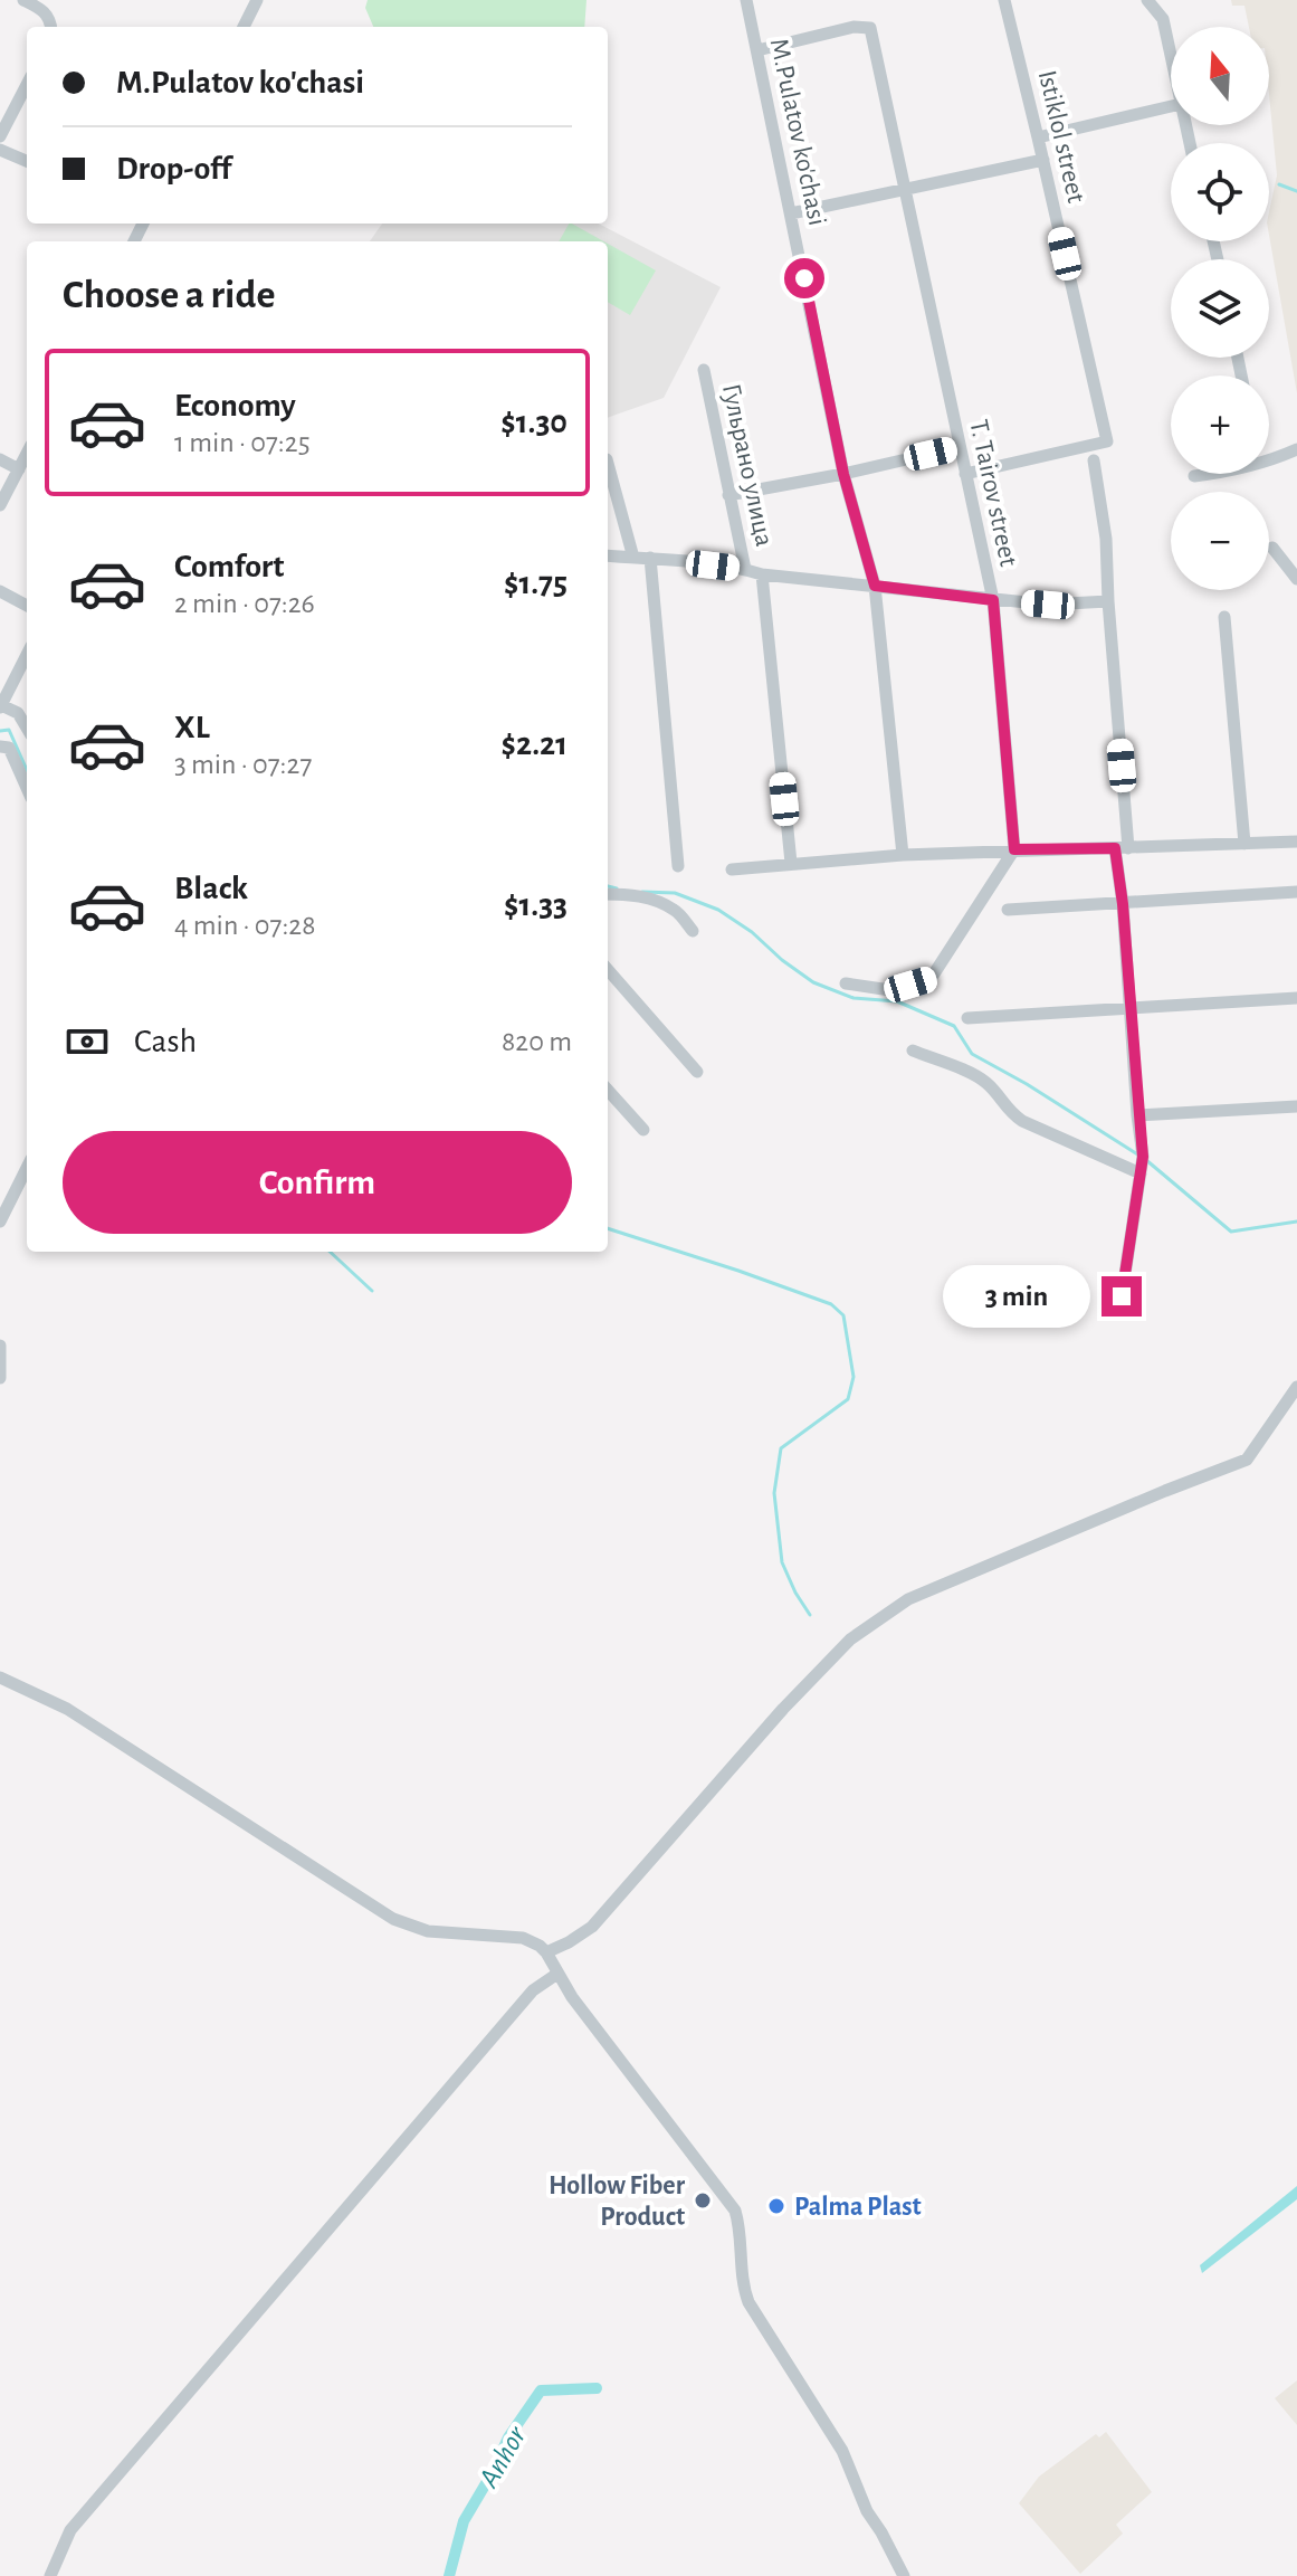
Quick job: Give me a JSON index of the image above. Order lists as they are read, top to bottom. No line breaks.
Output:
{"streets":{"street":["M.Pulatov ko'chasi","Istiklol street","Гульрано улица","T. Tairov street"]},"crossings":[["M.Pulatov ko'chasi","T. Tairov street"],["Istiklol street","T. Tairov street"]],"water":["Anhor"],"places":["Hollow Fiber Product","Palma Plast"],"north":"top","page":{"map_buttons":["+","−"],"banner":["M.Pulatov ko'chasi","Drop-off"],"heading":"Choose a ride","list":[{"name":"Economy","note":"1 min · 07:25","value":"$1.30"},{"name":"Comfort","note":"2 min · 07:26","value":"$1.75"},{"name":"XL","note":"3 min · 07:27","value":"$2.21"},{"name":"Black","note":"4 min · 07:28","value":"$1.33"}],"pay":["Cash","820 m"],"buttons":"Confirm","bubble":"3 min"}}
